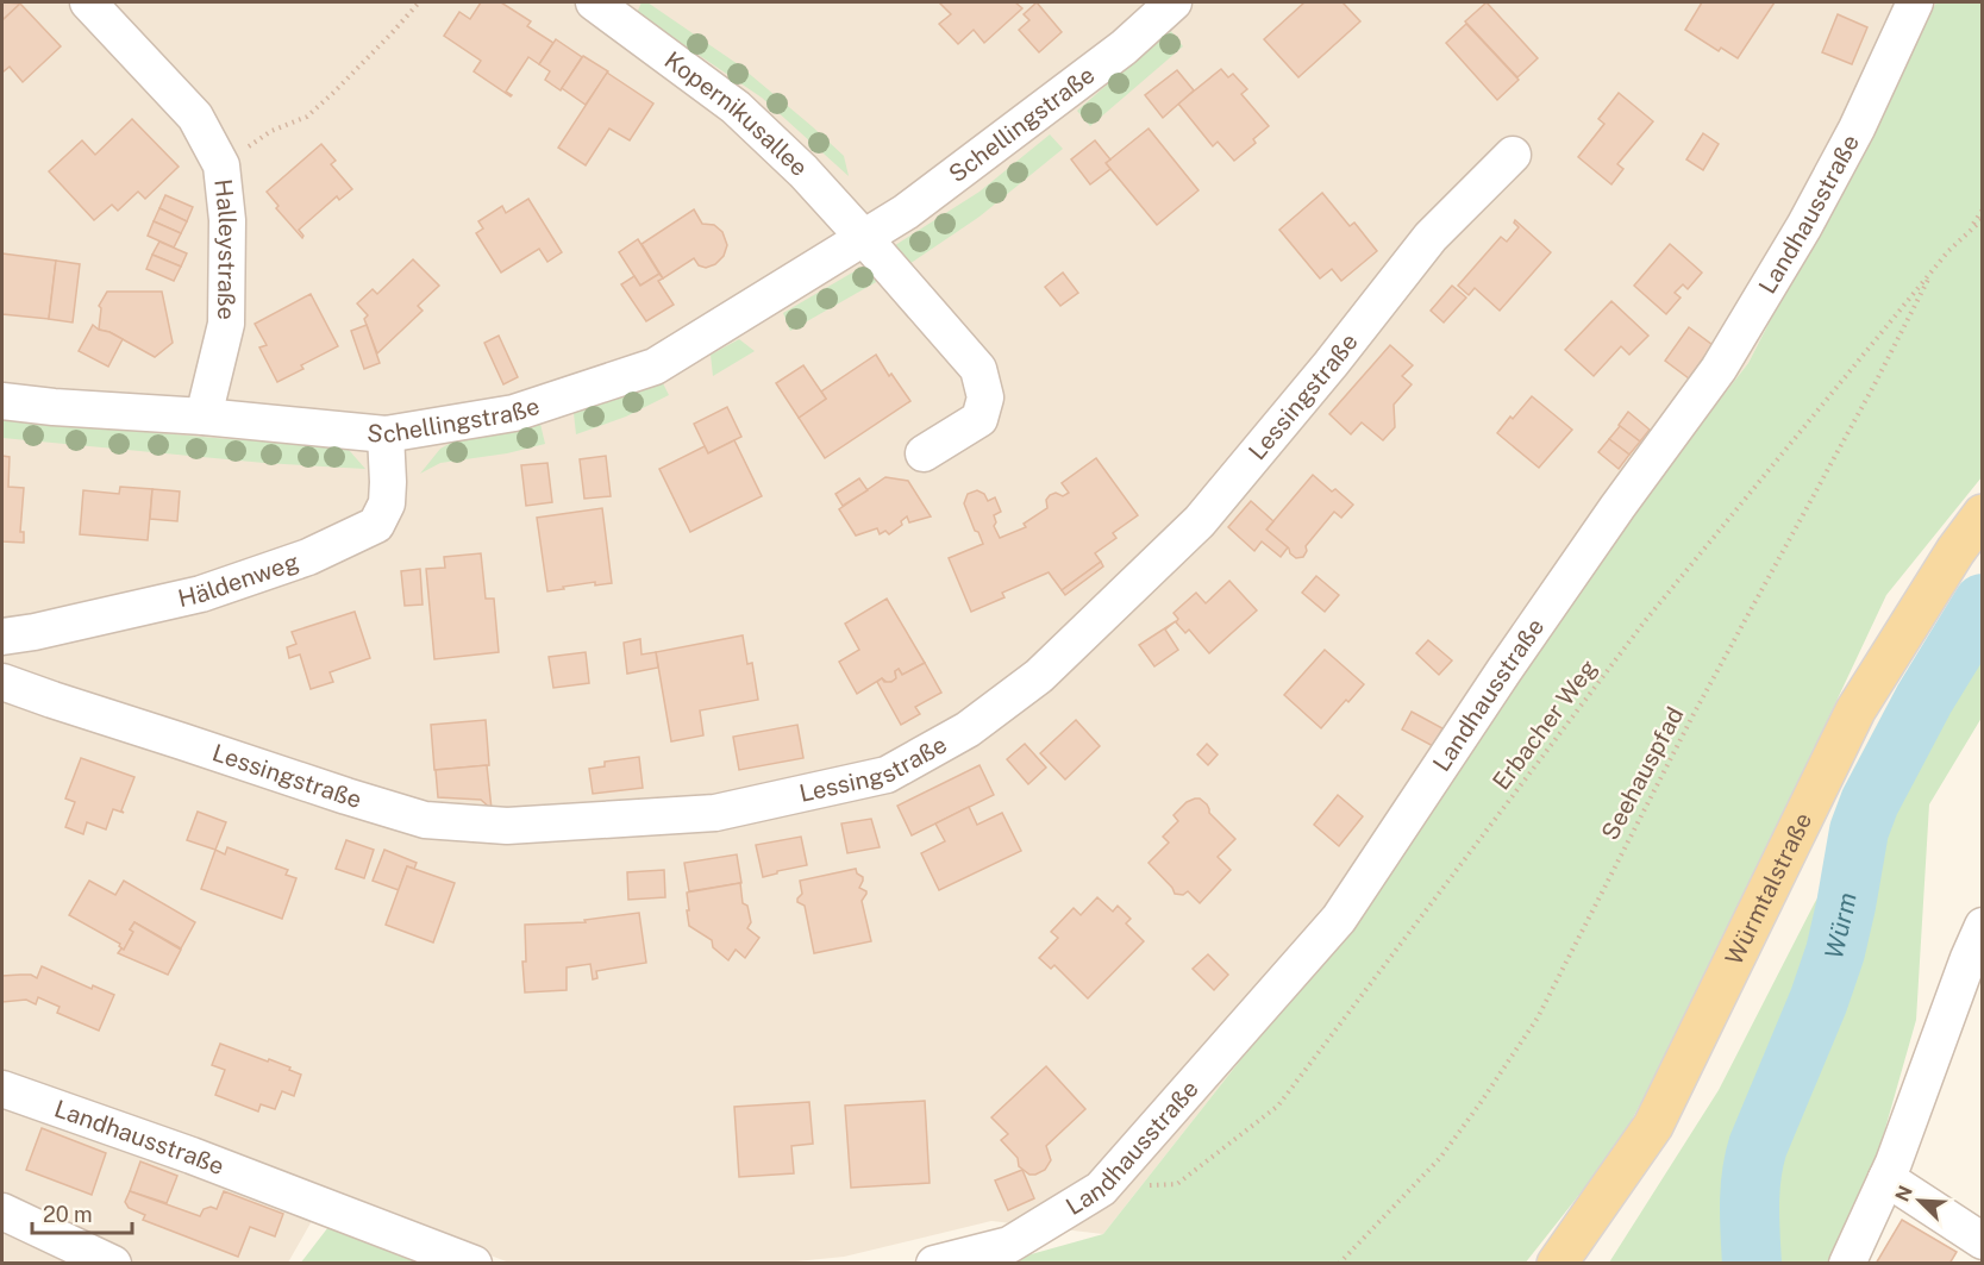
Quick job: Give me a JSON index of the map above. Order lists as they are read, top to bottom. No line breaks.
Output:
{"streets":{"main road":["Würmtalstraße"],"street":["Kopernikusallee","Schellingstraße","Landhausstraße","Halleystraße","Lessingstraße","Häldenweg"],"path":["Erbacher Weg","Seehauspfad"]},"crossings":[["Kopernikusallee","Schellingstraße"],["Schellingstraße","Halleystraße"],["Schellingstraße","Häldenweg"],["Landhausstraße","Erbacher Weg"],["Erbacher Weg","Seehauspfad"]],"water":["Würm"],"scale_bar":"20 m","north":"top left"}
